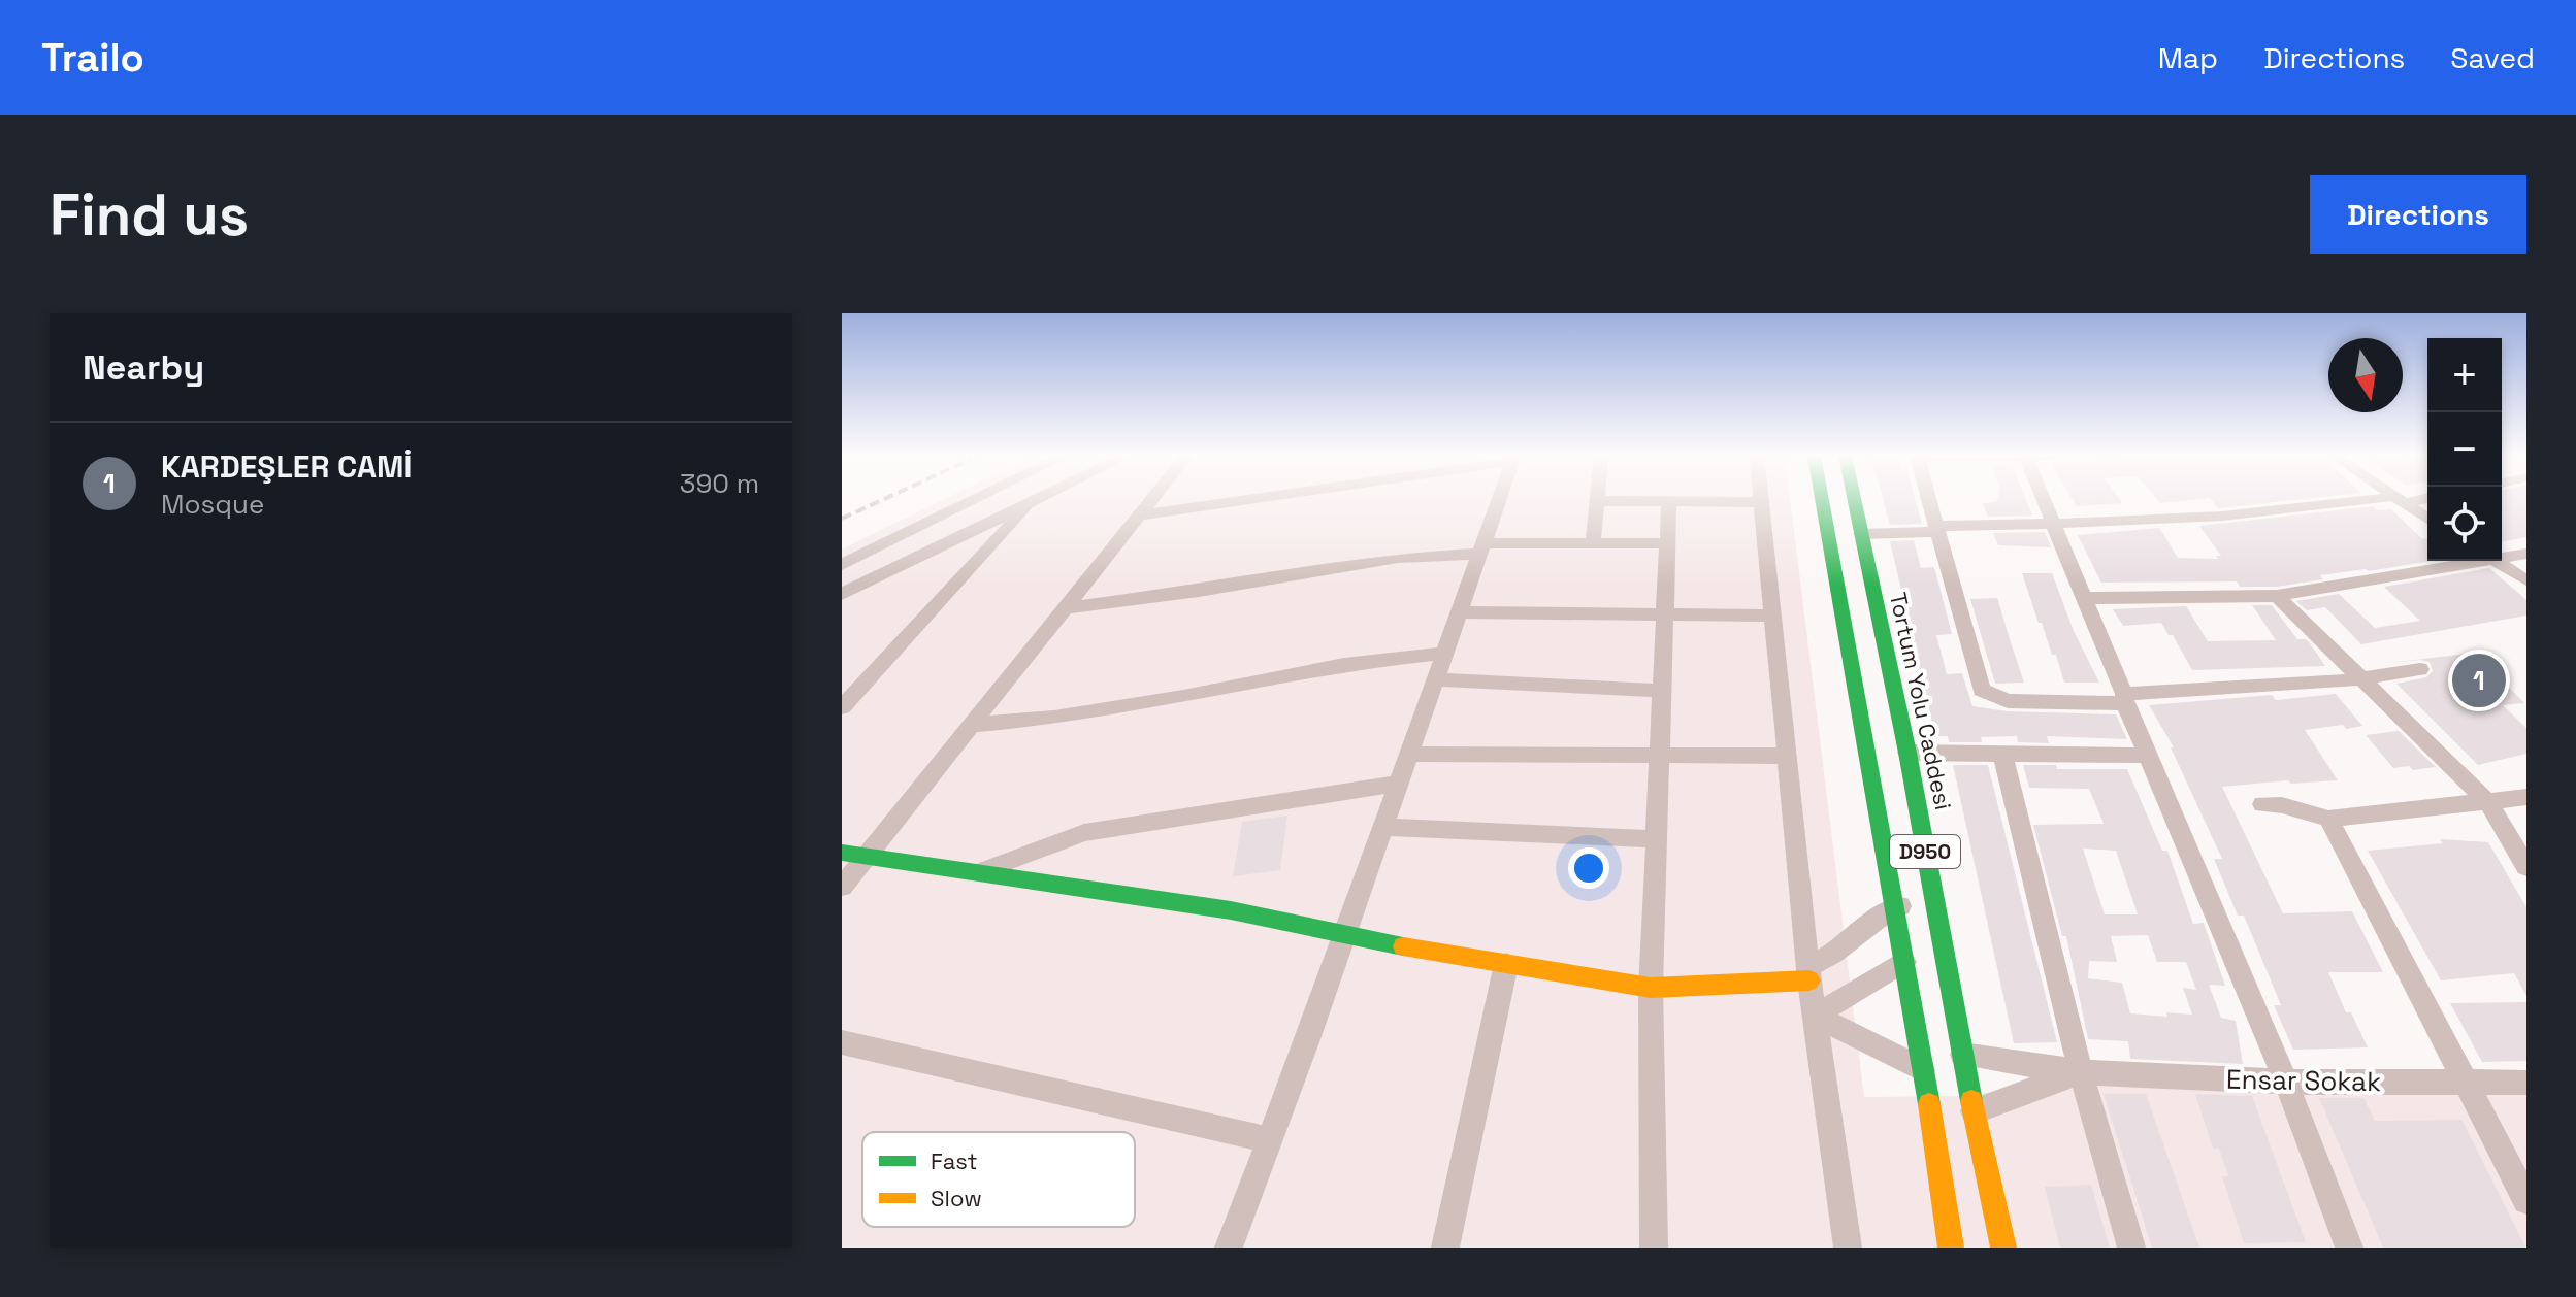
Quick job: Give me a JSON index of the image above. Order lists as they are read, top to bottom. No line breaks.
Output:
{"streets":{"main road":["Tortum Yolu Caddesi","D950"],"street":["Ensar Sokak"]},"crossings":[["Tortum Yolu Caddesi","Ensar Sokak"]],"legend":["Fast","Slow"],"north":"bottom","page":{"header":"Trailo","nav":["Map","Directions","Saved"],"buttons":"Directions","title":"Find us","heading":"Nearby","map_buttons":["+","−"],"list":[{"mark":"1","name":"KARDEŞLER CAMİ","note":"Mosque","value":"390 m"}],"pins":"1"}}
